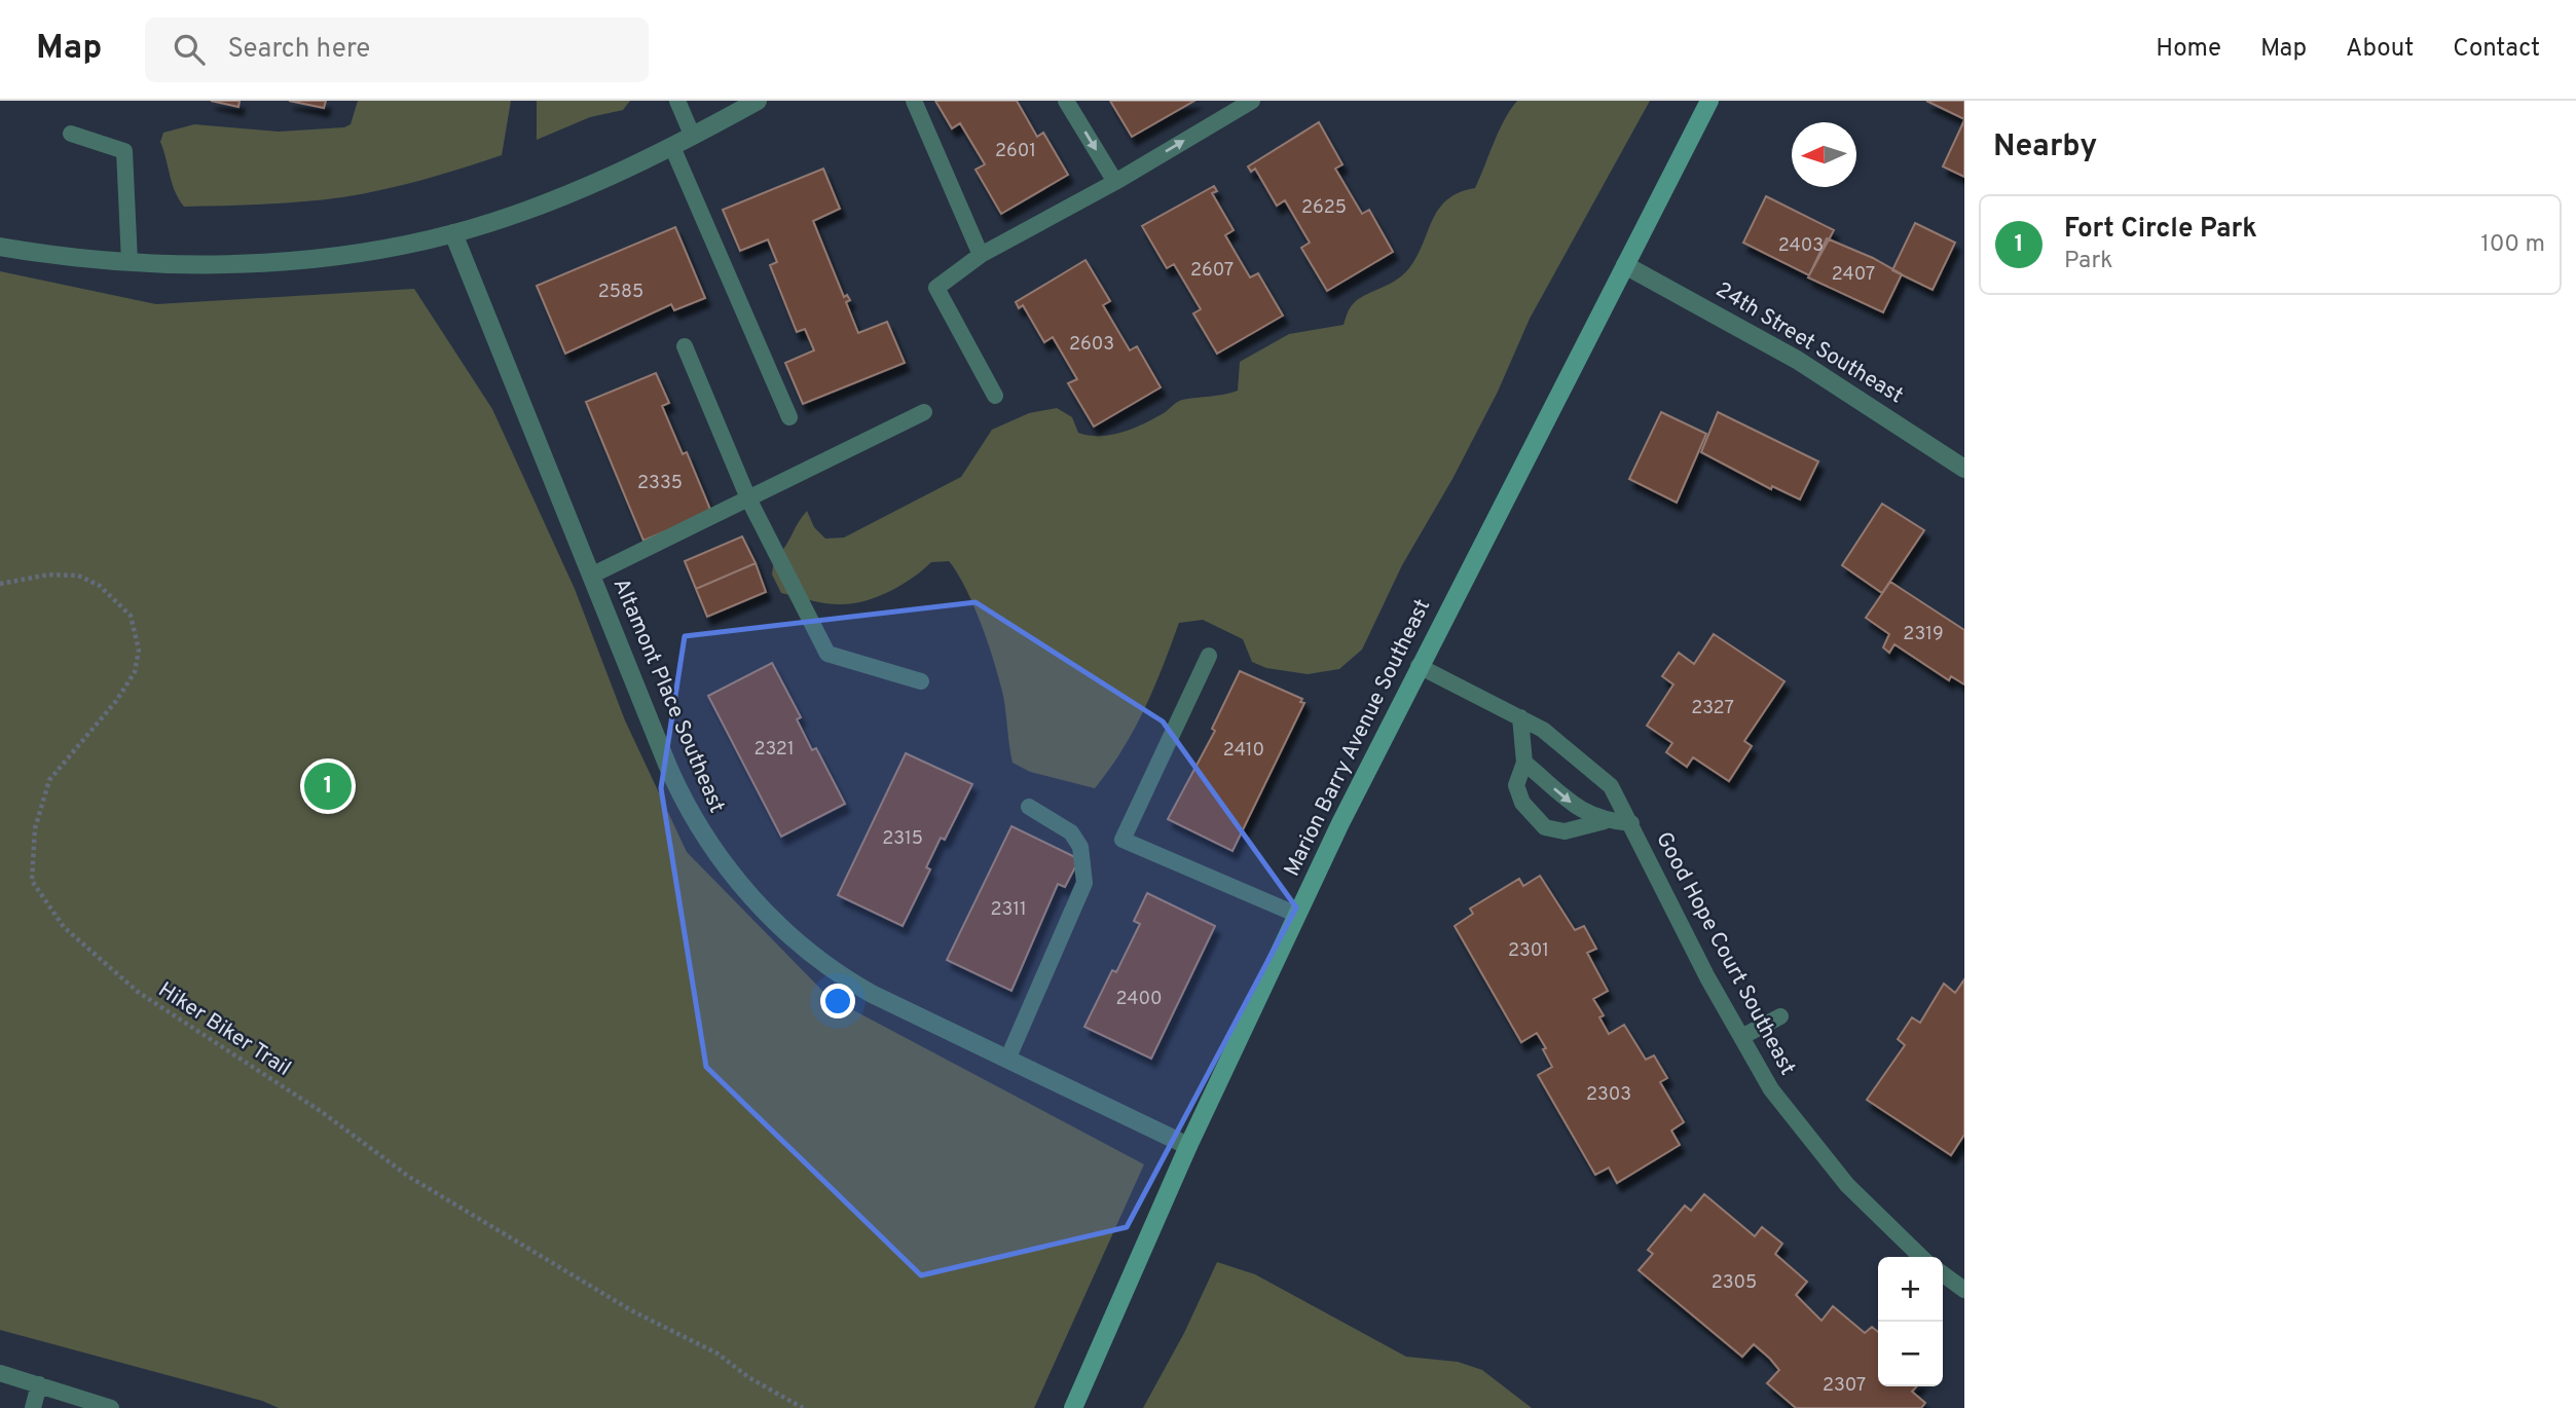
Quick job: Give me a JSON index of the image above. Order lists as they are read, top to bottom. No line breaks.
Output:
{"streets":{"main road":["Marion Barry Avenue Southeast"],"street":["24th Street Southeast","Altamont Place Southeast"],"lane":["Good Hope Court Southeast"],"path":["Hiker Biker Trail"]},"crossings":[["24th Street Southeast","Marion Barry Avenue Southeast"],["Altamont Place Southeast","Marion Barry Avenue Southeast"],["Marion Barry Avenue Southeast","Good Hope Court Southeast"]],"house_numbers":["2601","2625","2403","2607","2407","2585","2603","2335","2319","2327","2321","2410","2315","2311","2301","2400","2303","2305","2307"],"north":"left","page":{"header":"Map","search":"Search here","nav":["Home","Map","About","Contact"],"heading":"Nearby","list":[{"mark":"1","name":"Fort Circle Park","note":"Park","value":"100 m"}],"pins":"1","map_buttons":["+","−"]}}
